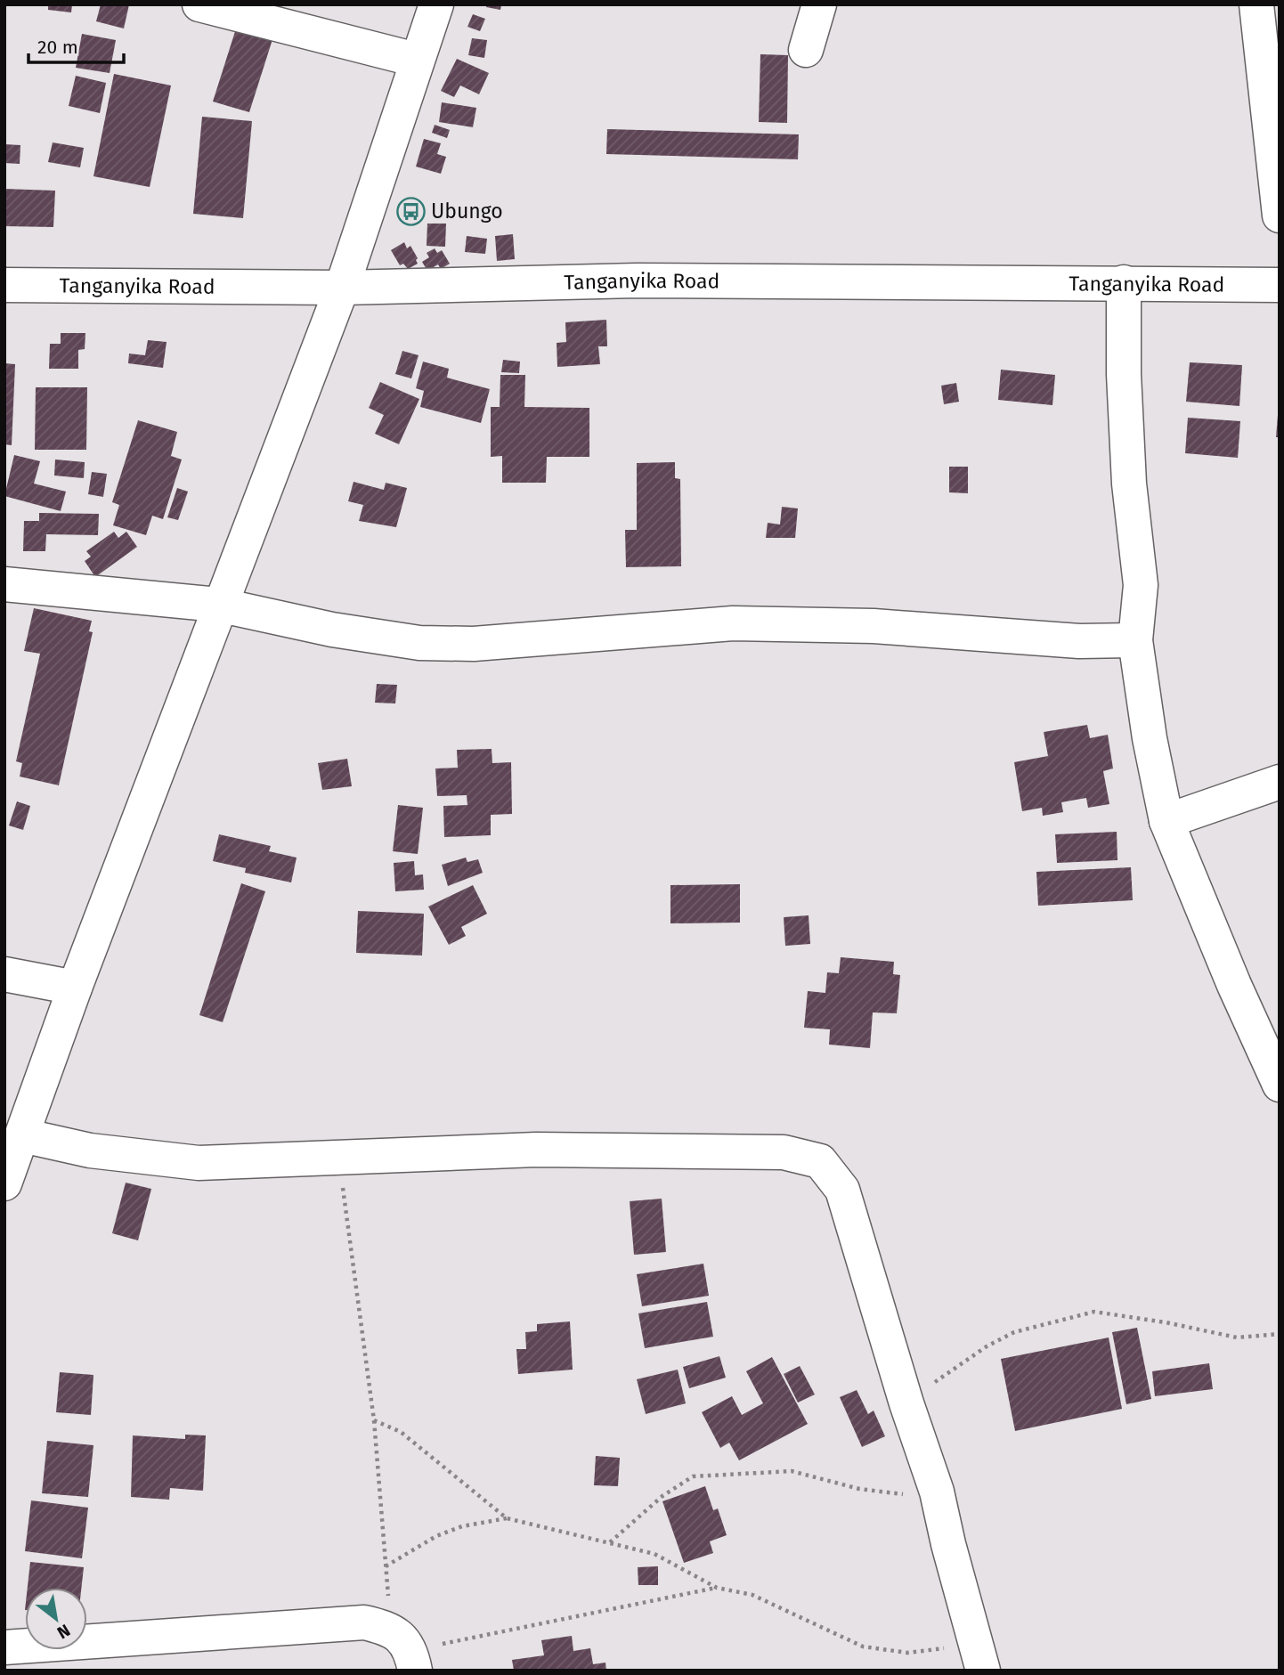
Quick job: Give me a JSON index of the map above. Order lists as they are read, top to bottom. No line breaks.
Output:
{"streets":{"street":["Tanganyika Road"]},"places":{"bus stop":["Ubungo"]},"scale_bar":"20 m","north":"bottom right"}
